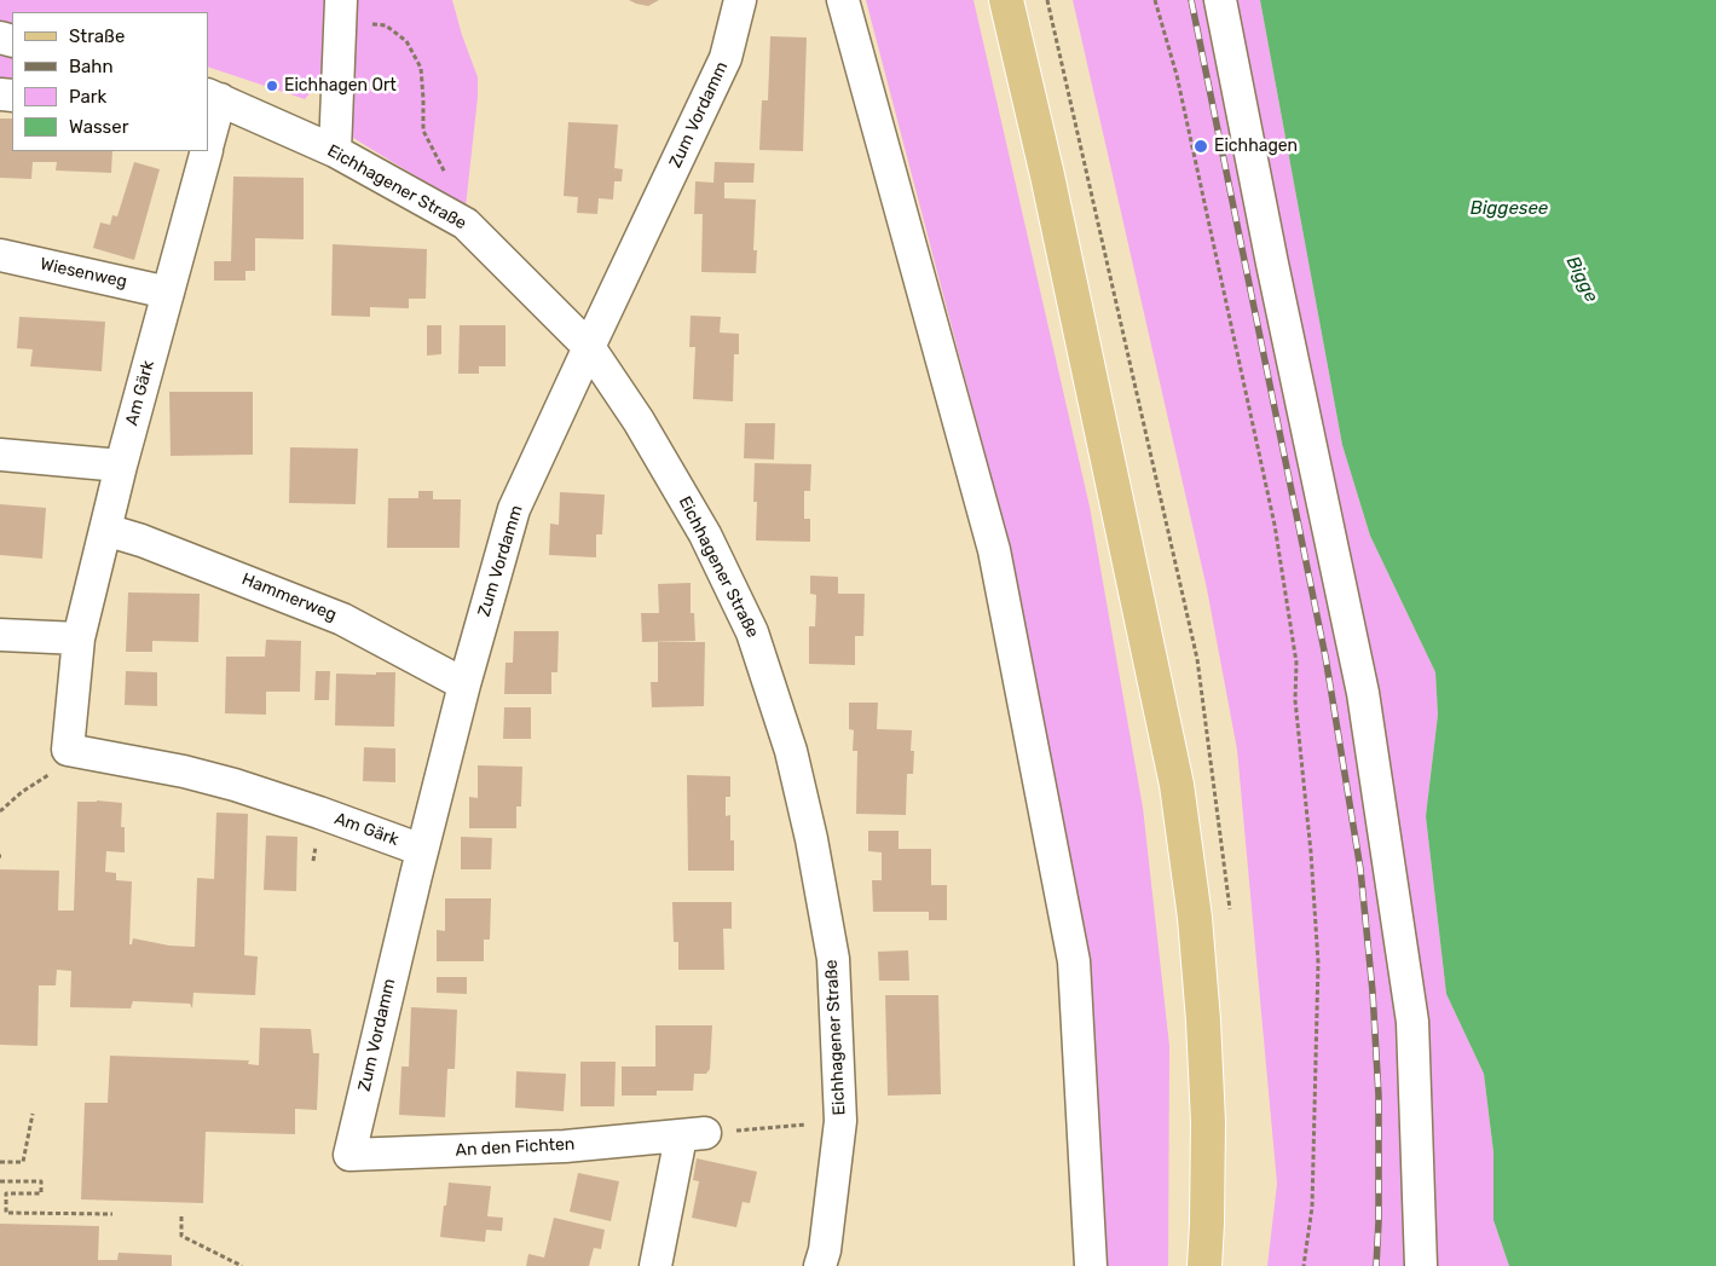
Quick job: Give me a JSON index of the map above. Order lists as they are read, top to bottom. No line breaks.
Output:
{"streets":{"street":["Zum Vordamm","Eichhagener Straße","Wiesenweg","Am Gärk","Hammerweg","An den Fichten"]},"crossings":[["Zum Vordamm","Eichhagener Straße"],["Zum Vordamm","Am Gärk"],["Zum Vordamm","Hammerweg"],["Zum Vordamm","An den Fichten"],["Eichhagener Straße","Am Gärk"],["Wiesenweg","Am Gärk"],["Am Gärk","Hammerweg"]],"water":["Biggesee","Bigge"],"places":["Eichhagen Ort","Eichhagen"],"legend":["Straße","Bahn","Park","Wasser"]}
